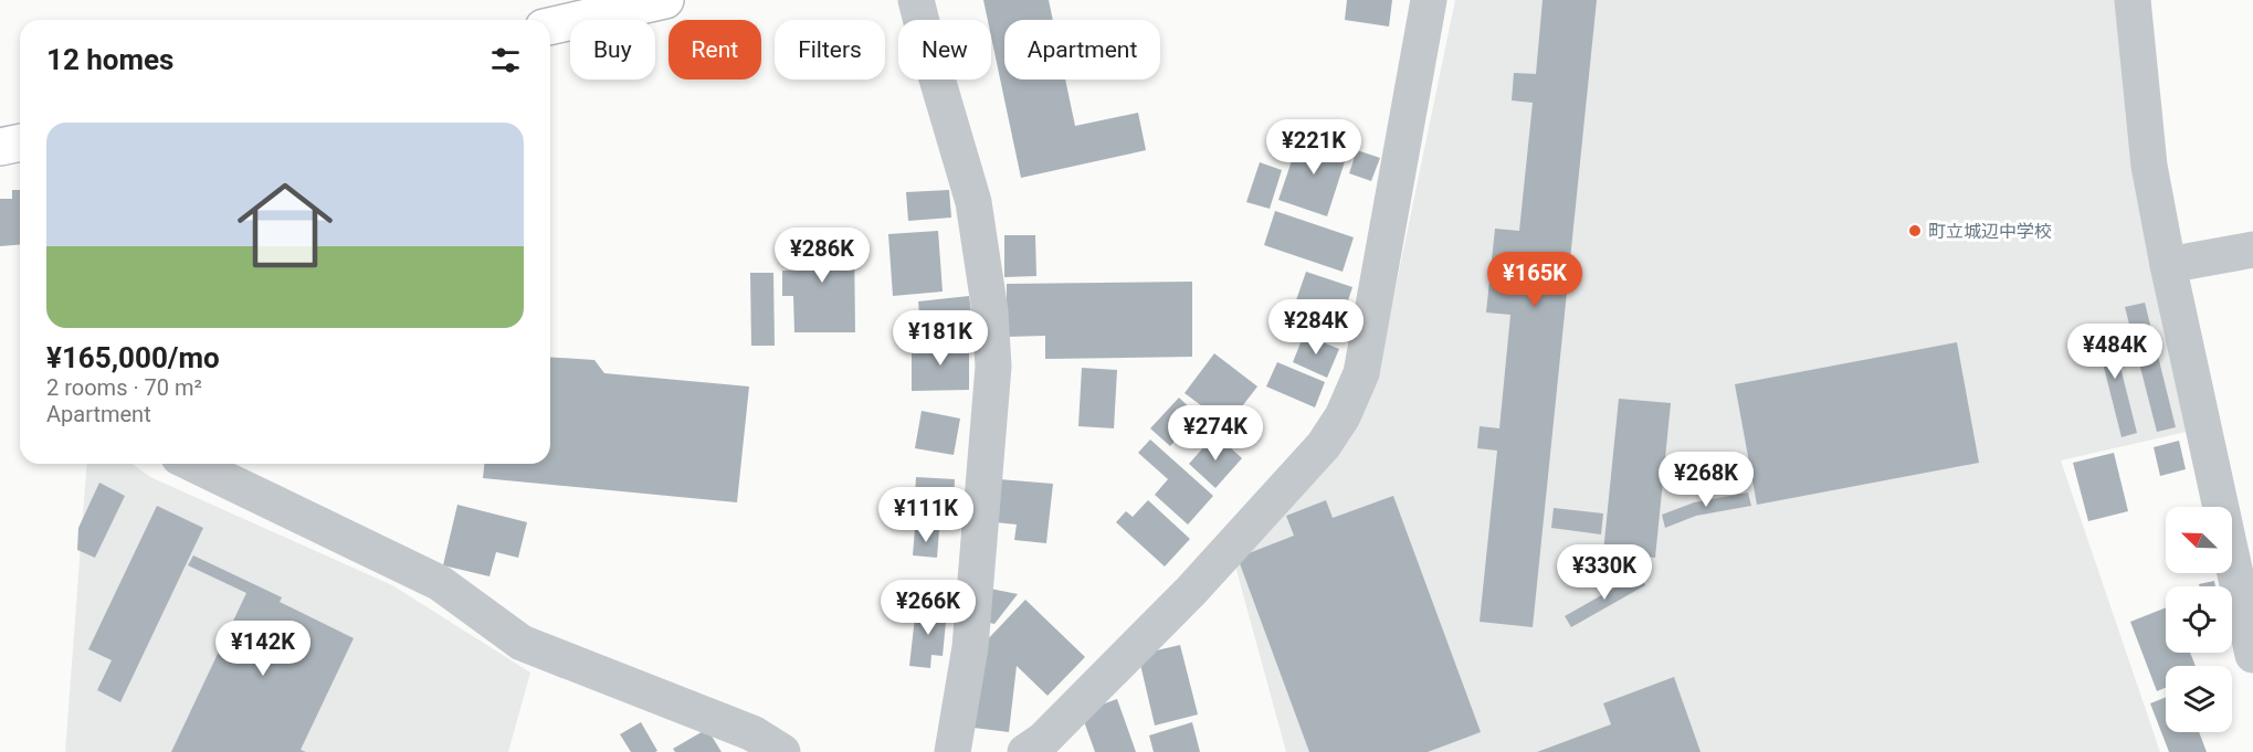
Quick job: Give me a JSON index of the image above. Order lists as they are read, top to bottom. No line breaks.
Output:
{"places":["町立城辺中学校"],"north":"top left","page":{"chip":["Buy","Rent","Filters","New","Apartment"],"heading":"12 homes","list":[{"name":"¥165,000/mo","note":"2 rooms · 70 m² · Apartment"}],"price":["¥221K","¥286K","¥165K","¥284K","¥181K","¥484K","¥274K","¥268K","¥111K","¥330K","¥266K","¥142K"]}}
